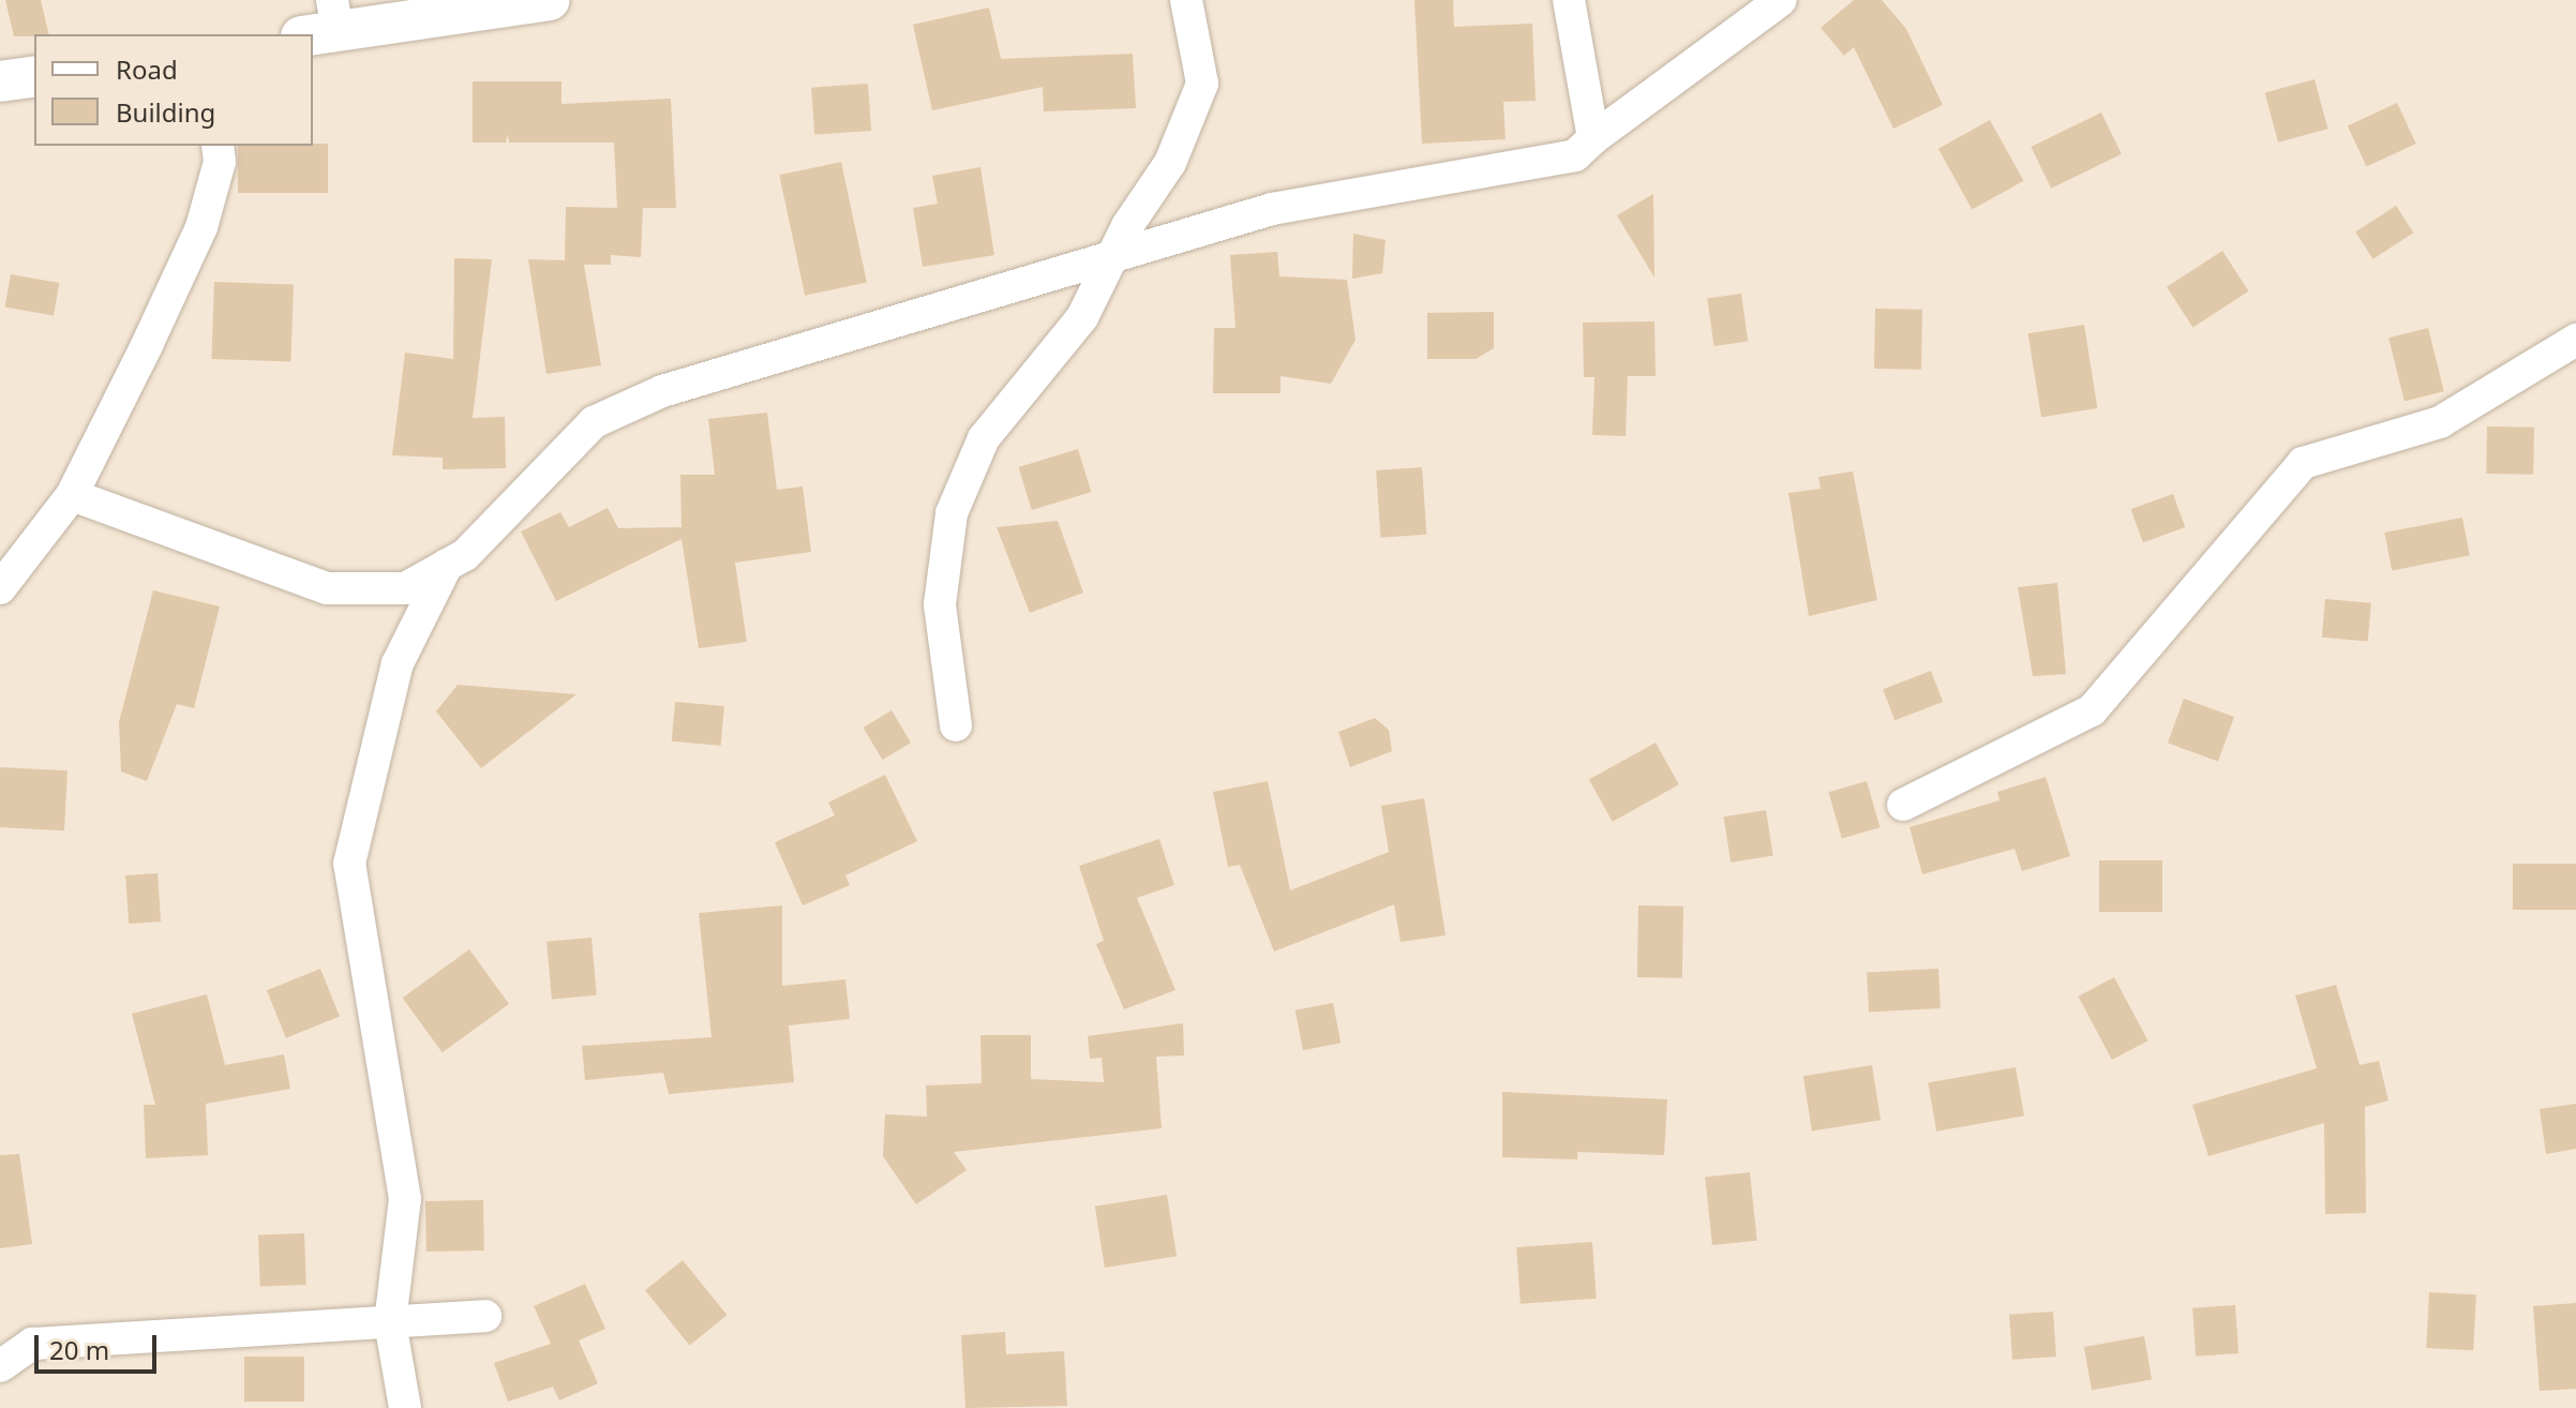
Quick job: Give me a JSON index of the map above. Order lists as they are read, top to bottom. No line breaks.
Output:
{"legend":["Road","Building"],"scale_bar":"20 m"}
